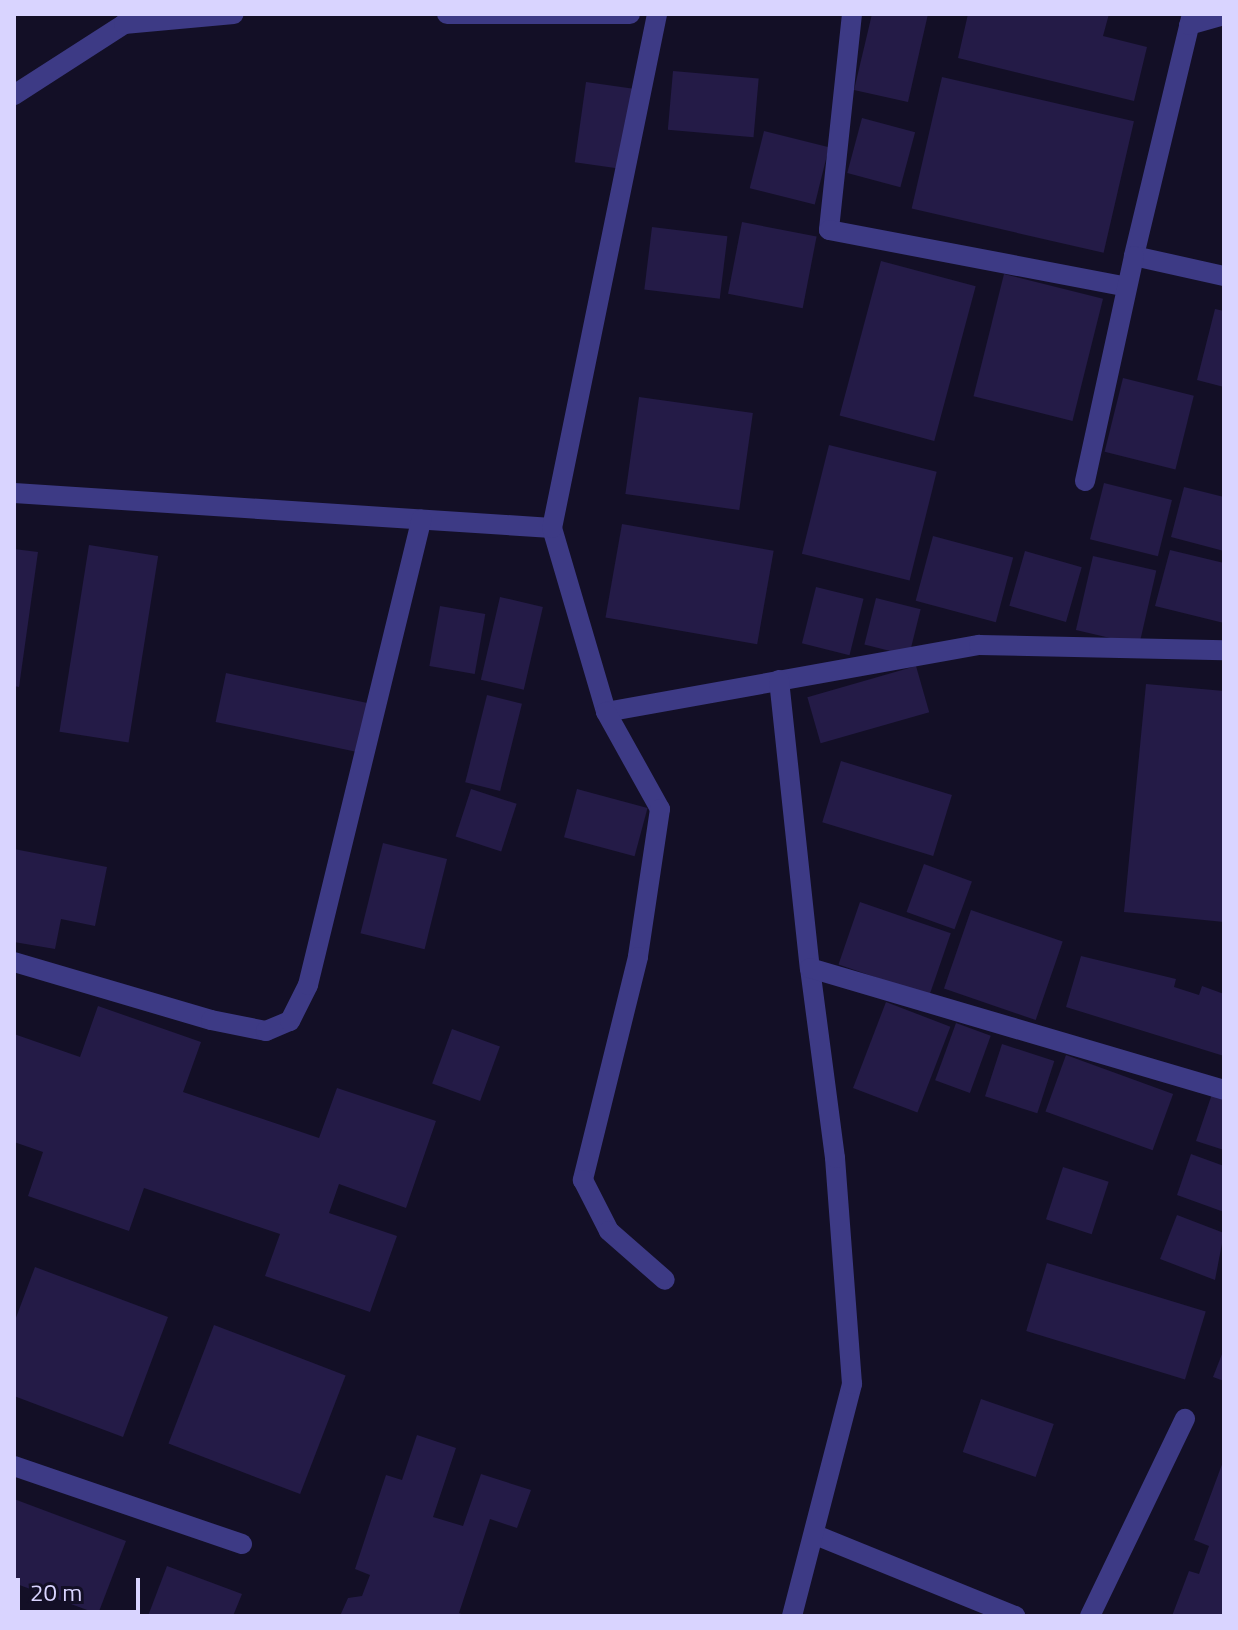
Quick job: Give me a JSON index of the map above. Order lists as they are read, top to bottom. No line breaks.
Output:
{"scale_bar":"20 m"}
